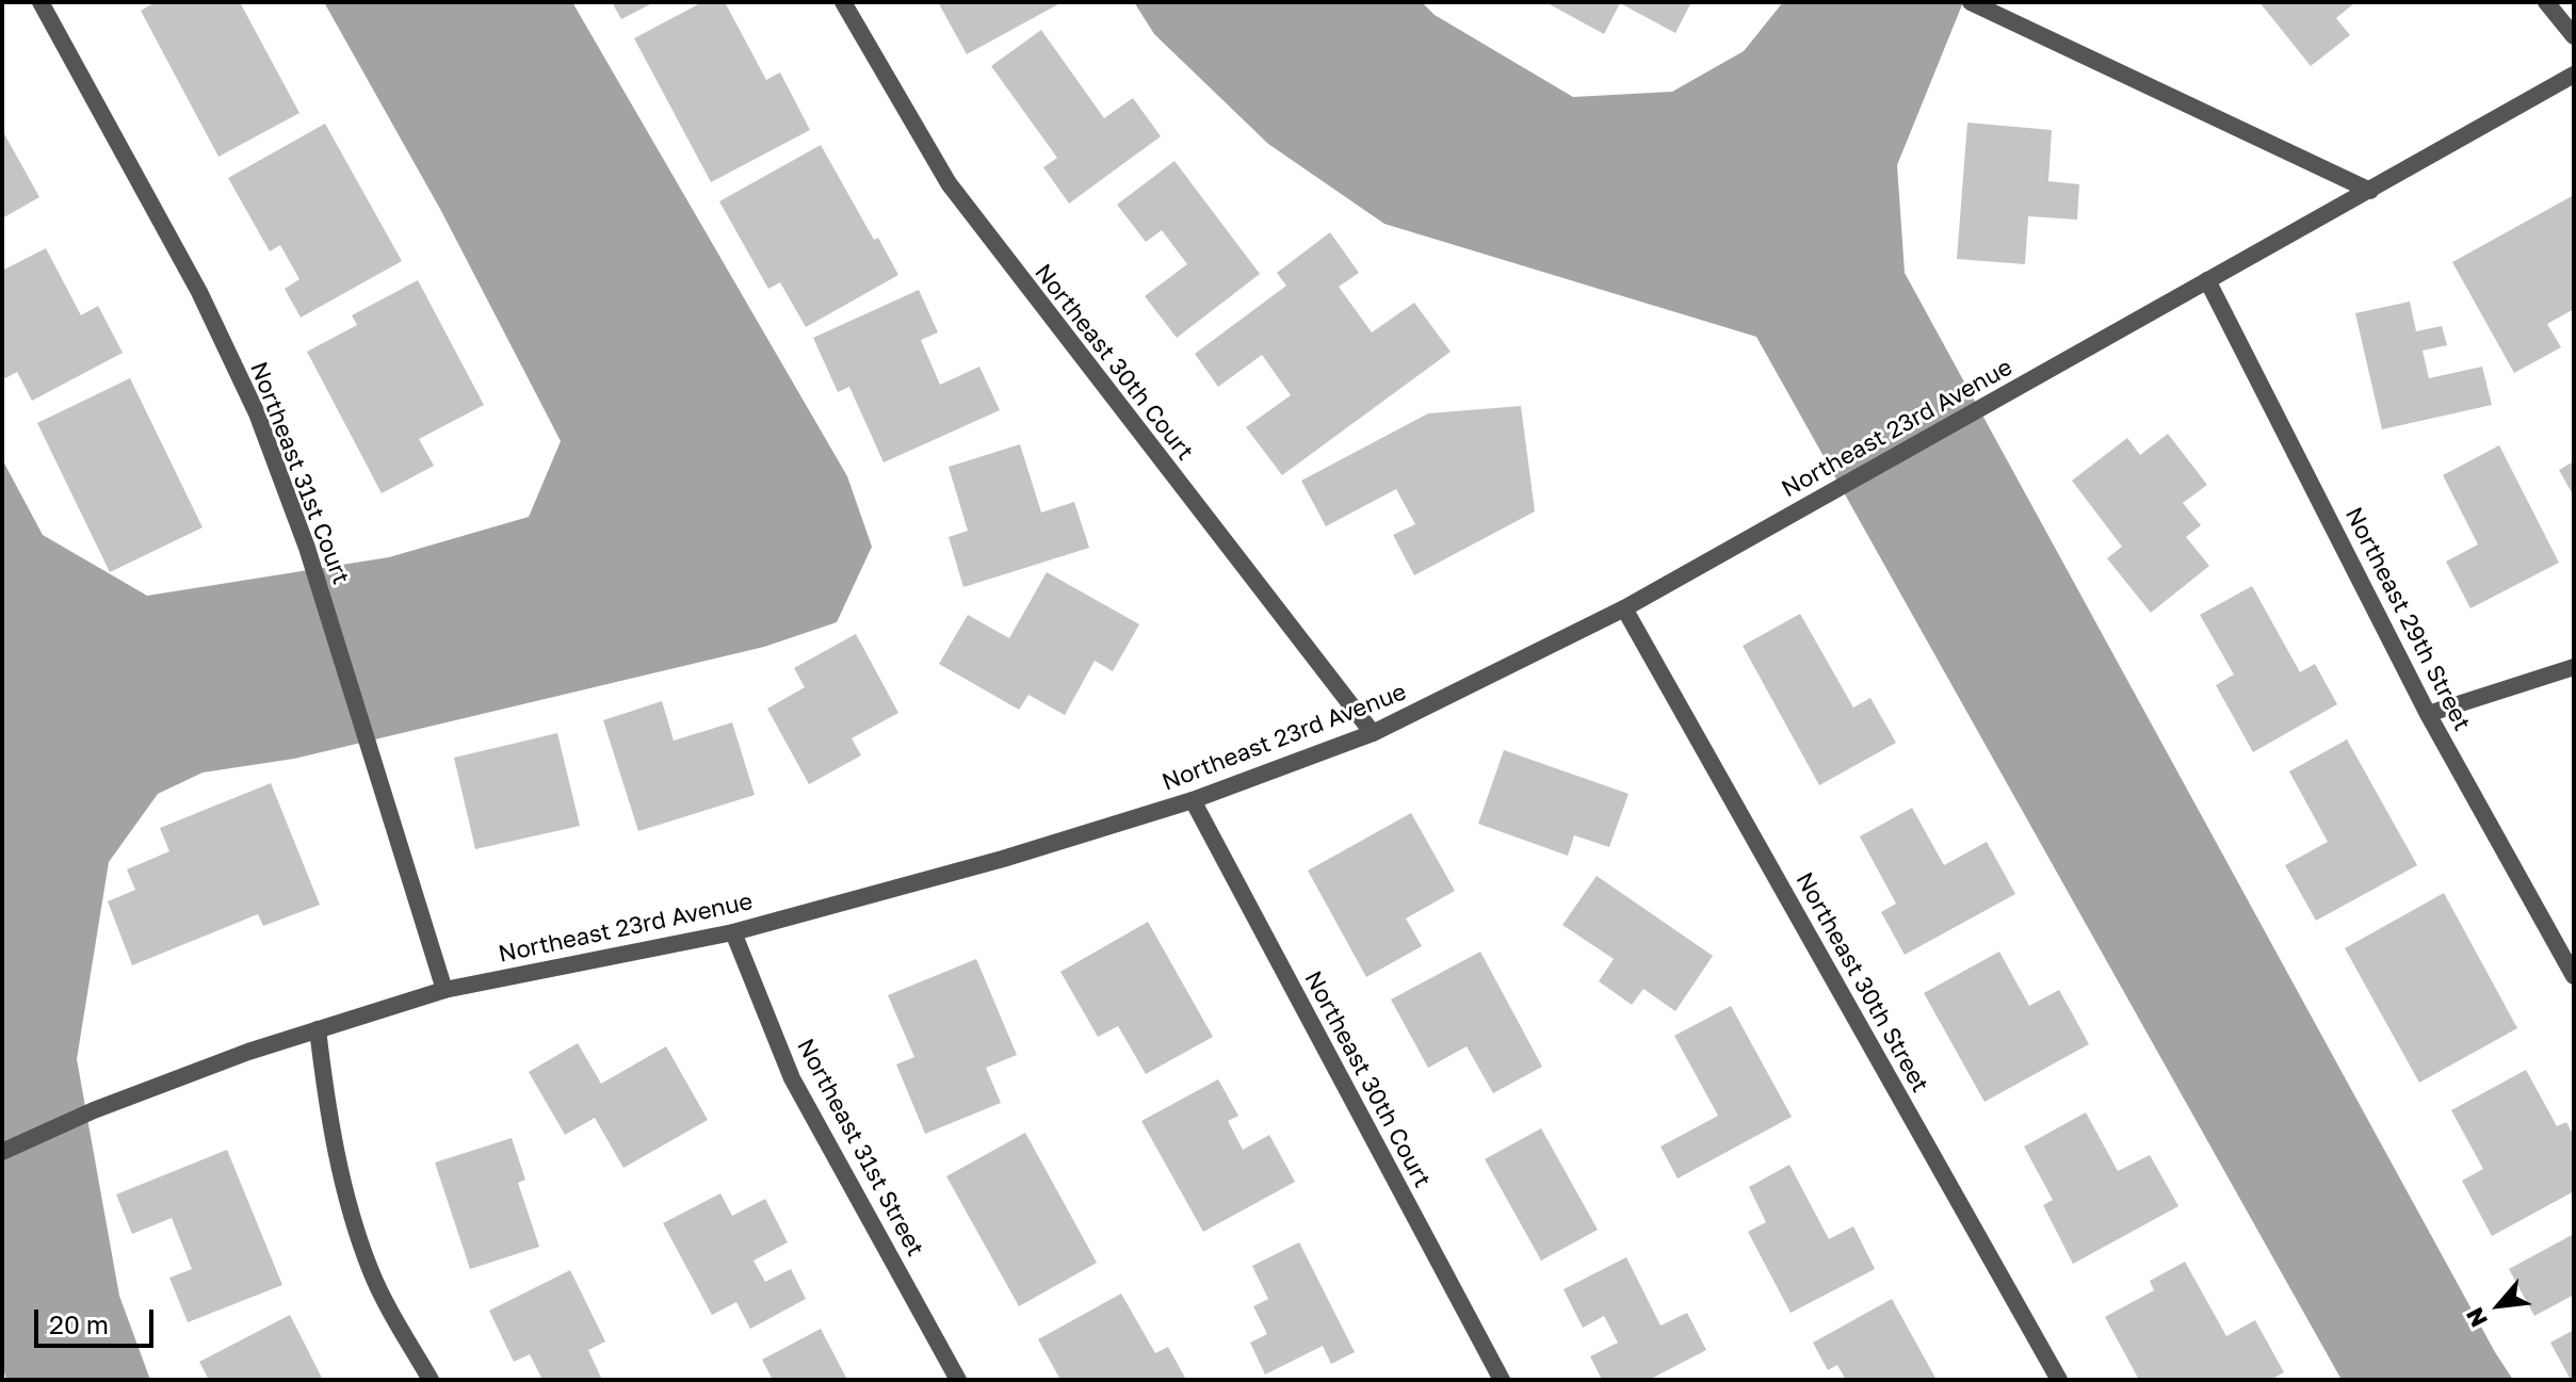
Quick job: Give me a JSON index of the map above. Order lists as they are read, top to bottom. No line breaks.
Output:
{"streets":{"street":["Northeast 30th Court","Northeast 23rd Avenue","Northeast 31st Court","Northeast 29th Street","Northeast 30th Street","Northeast 31st Street"]},"crossings":[["Northeast 30th Court","Northeast 23rd Avenue"],["Northeast 23rd Avenue","Northeast 31st Court"],["Northeast 23rd Avenue","Northeast 29th Street"],["Northeast 23rd Avenue","Northeast 30th Street"],["Northeast 23rd Avenue","Northeast 31st Street"]],"scale_bar":"20 m","north":"bottom left"}
